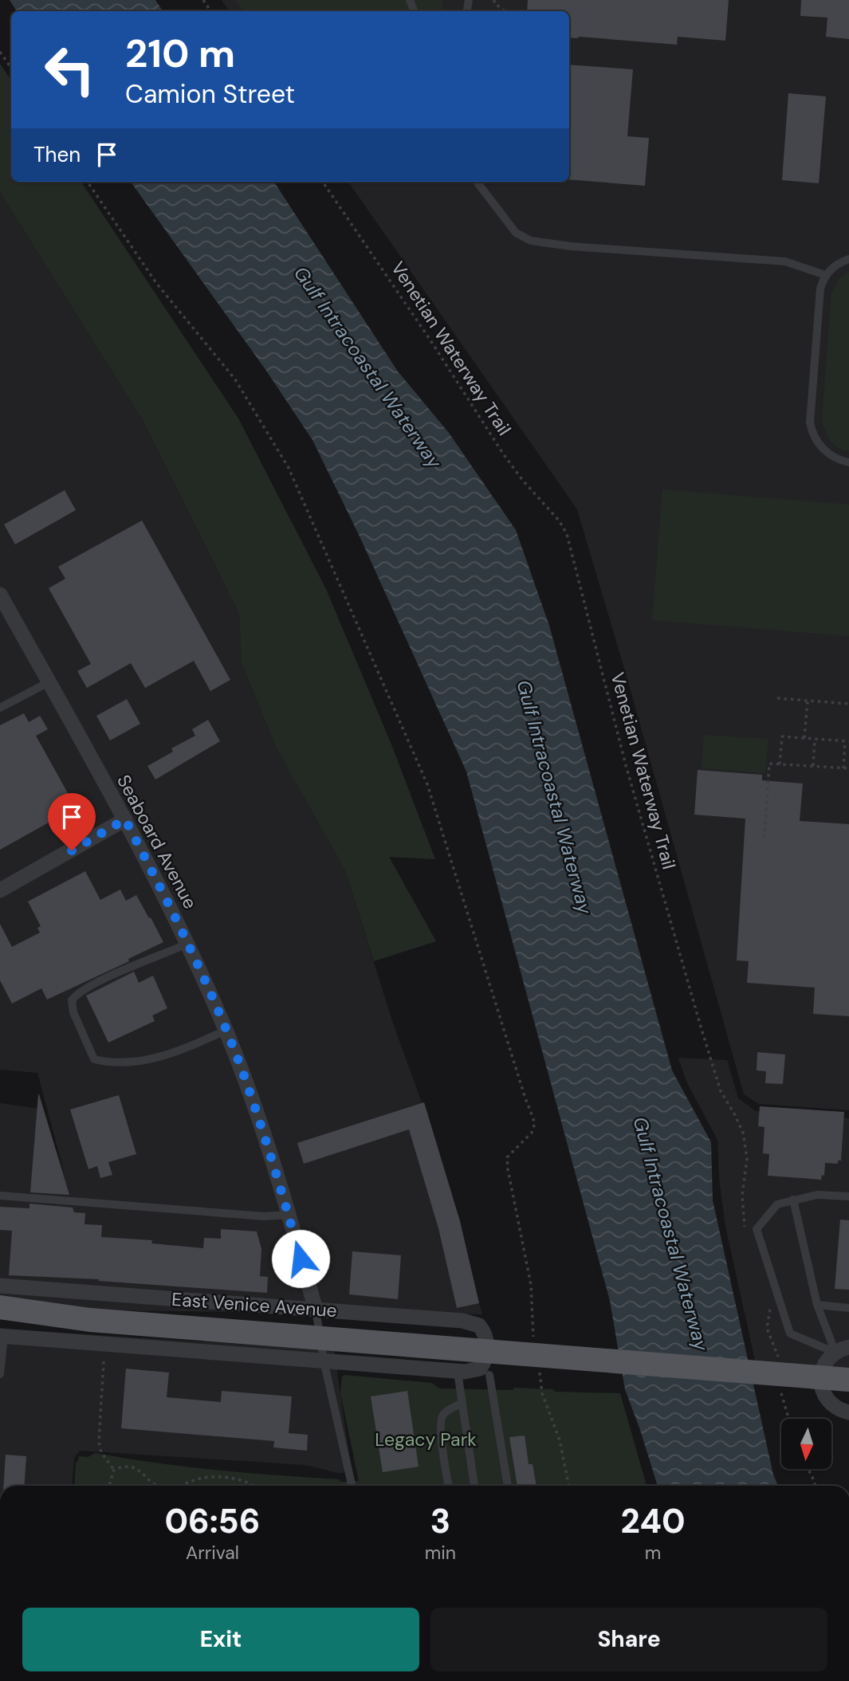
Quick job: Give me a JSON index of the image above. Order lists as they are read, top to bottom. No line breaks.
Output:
{"streets":{"main road":["East Venice Avenue"],"street":["Seaboard Avenue"],"path":["Venetian Waterway Trail"]},"crossings":[["Seaboard Avenue","East Venice Avenue"]],"water":["Gulf Intracoastal Waterway"],"parks":["Legacy Park"],"north":"bottom","page":{"turn":["210 m","Camion Street"],"then":"Then","eta":["06:56","Arrival","3","min","240","m"],"buttons":["Exit","Share"]}}
